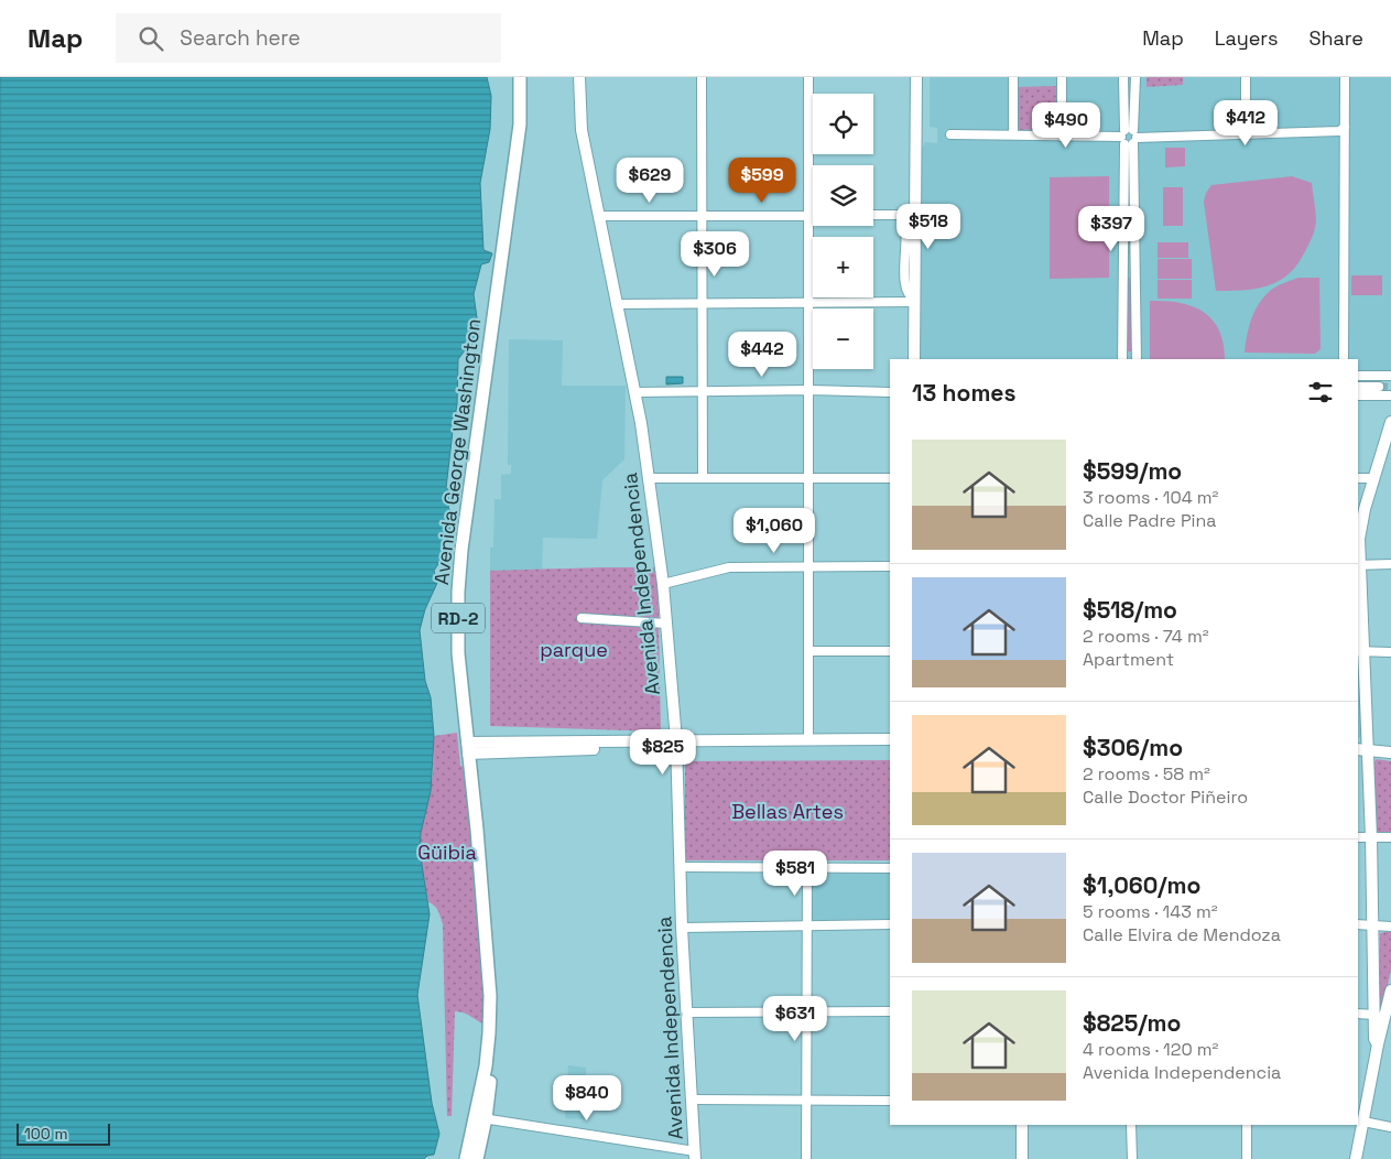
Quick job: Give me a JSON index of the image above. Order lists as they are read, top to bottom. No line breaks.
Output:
{"streets":{"highway":["Avenida George Washington","RD-2"],"main road":["Avenida Independencia"]},"parks":["parque","Bellas Artes","Güibia"],"scale_bar":"100 m","page":{"header":"Map","search":"Search here","nav":["Map","Layers","Share"],"map_buttons":["+","−"],"price":["$412","$490","$629","$599","$518","$397","$306","$442","$1,060","$825","$581","$631","$840"],"heading":"13 homes","list":[{"name":"$599/mo","note":"3 rooms · 104 m² · Calle Padre Pina"},{"name":"$518/mo","note":"2 rooms · 74 m² · Apartment"},{"name":"$306/mo","note":"2 rooms · 58 m² · Calle Doctor Piñeiro"},{"name":"$1,060/mo","note":"5 rooms · 143 m² · Calle Elvira de Mendoza"},{"name":"$825/mo","note":"4 rooms · 120 m² · Avenida Independencia"}],"scale":"100 m"}}
